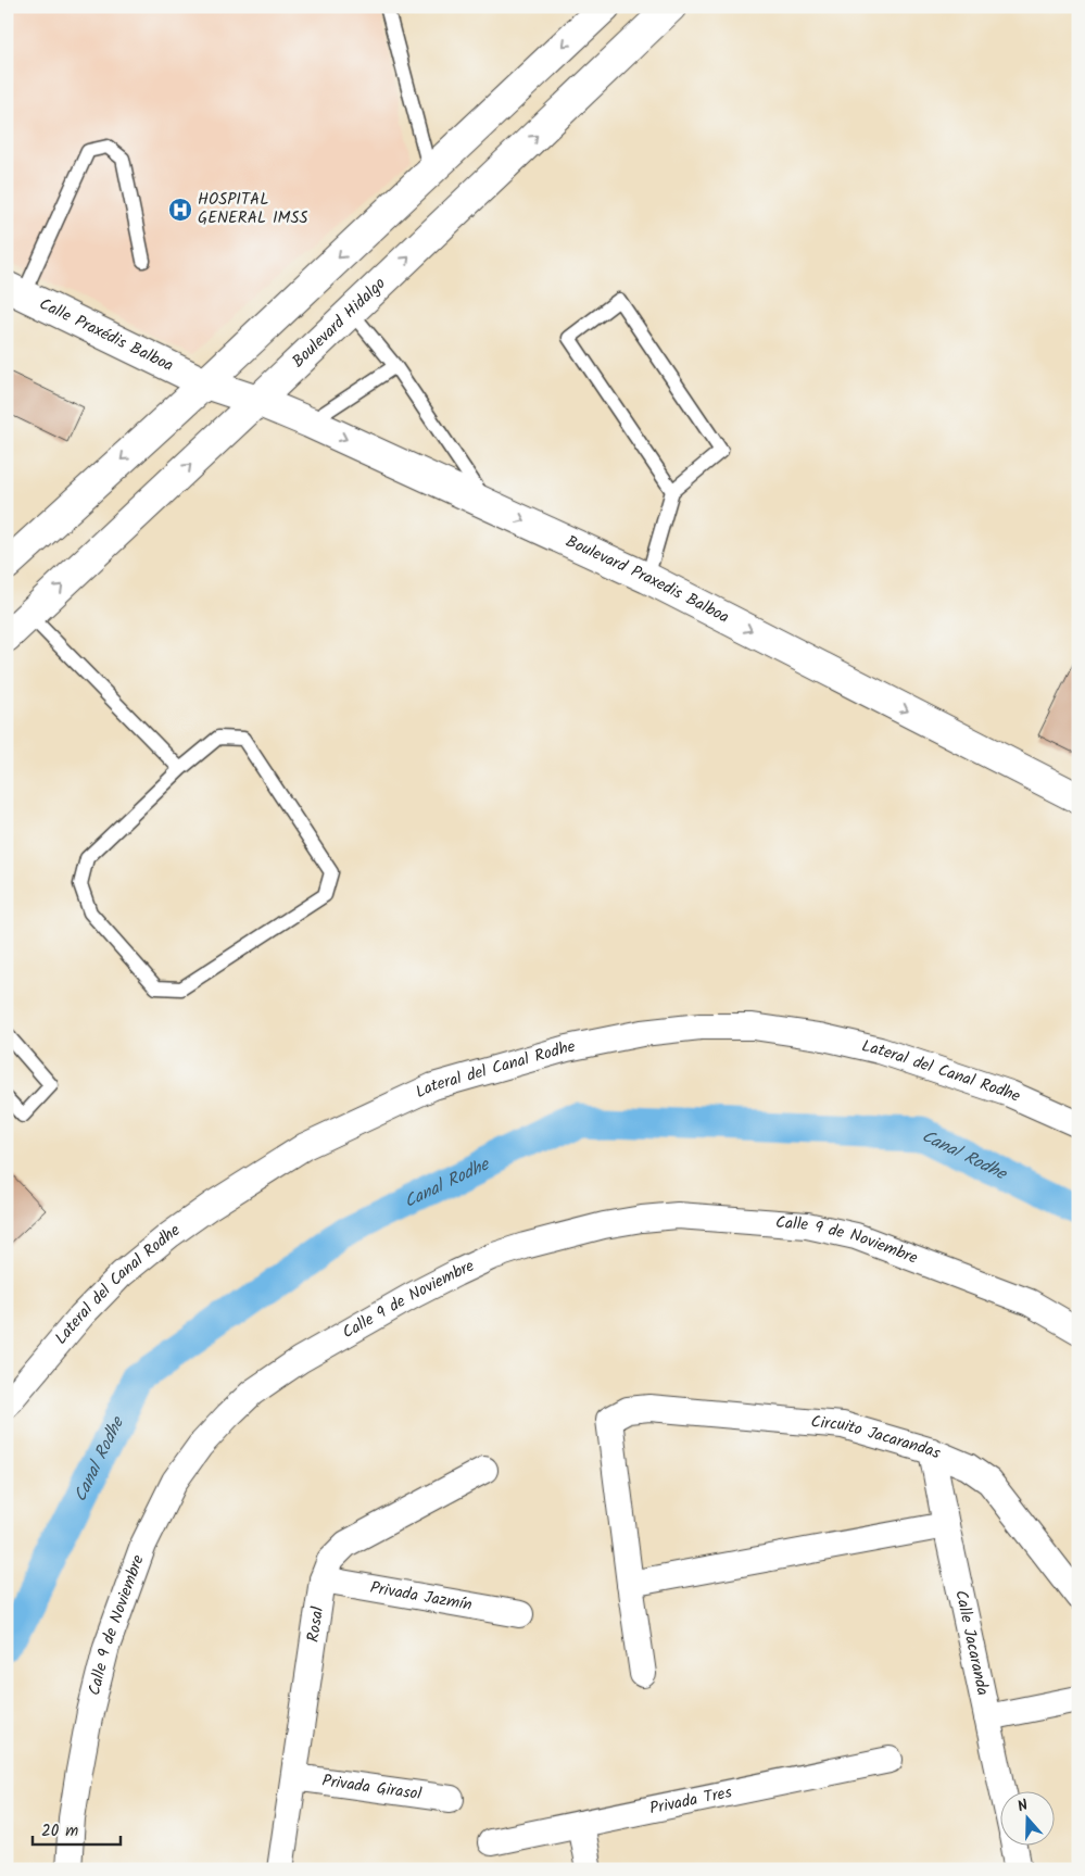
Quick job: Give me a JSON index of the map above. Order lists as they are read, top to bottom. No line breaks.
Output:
{"streets":{"main road":["Boulevard Hidalgo","Calle Praxédis Balboa","Boulevard Praxedis Balboa"],"street":["Lateral del Canal Rodhe","Calle 9 de Noviembre","Circuito Jacarandas","Privada Jazmín","Rosal","Calle Jacaranda","Privada Girasol","Privada Tres"]},"crossings":[["Boulevard Hidalgo","Boulevard Praxedis Balboa"],["Calle Praxédis Balboa","Boulevard Praxedis Balboa"],["Circuito Jacarandas","Calle Jacaranda"],["Privada Jazmín","Rosal"],["Rosal","Privada Girasol"]],"one_way":["Boulevard Praxedis Balboa"],"water":["Canal Rodhe"],"places":{"hospital":["HOSPITAL GENERAL IMSS"]},"scale_bar":"20 m","north":"top"}
